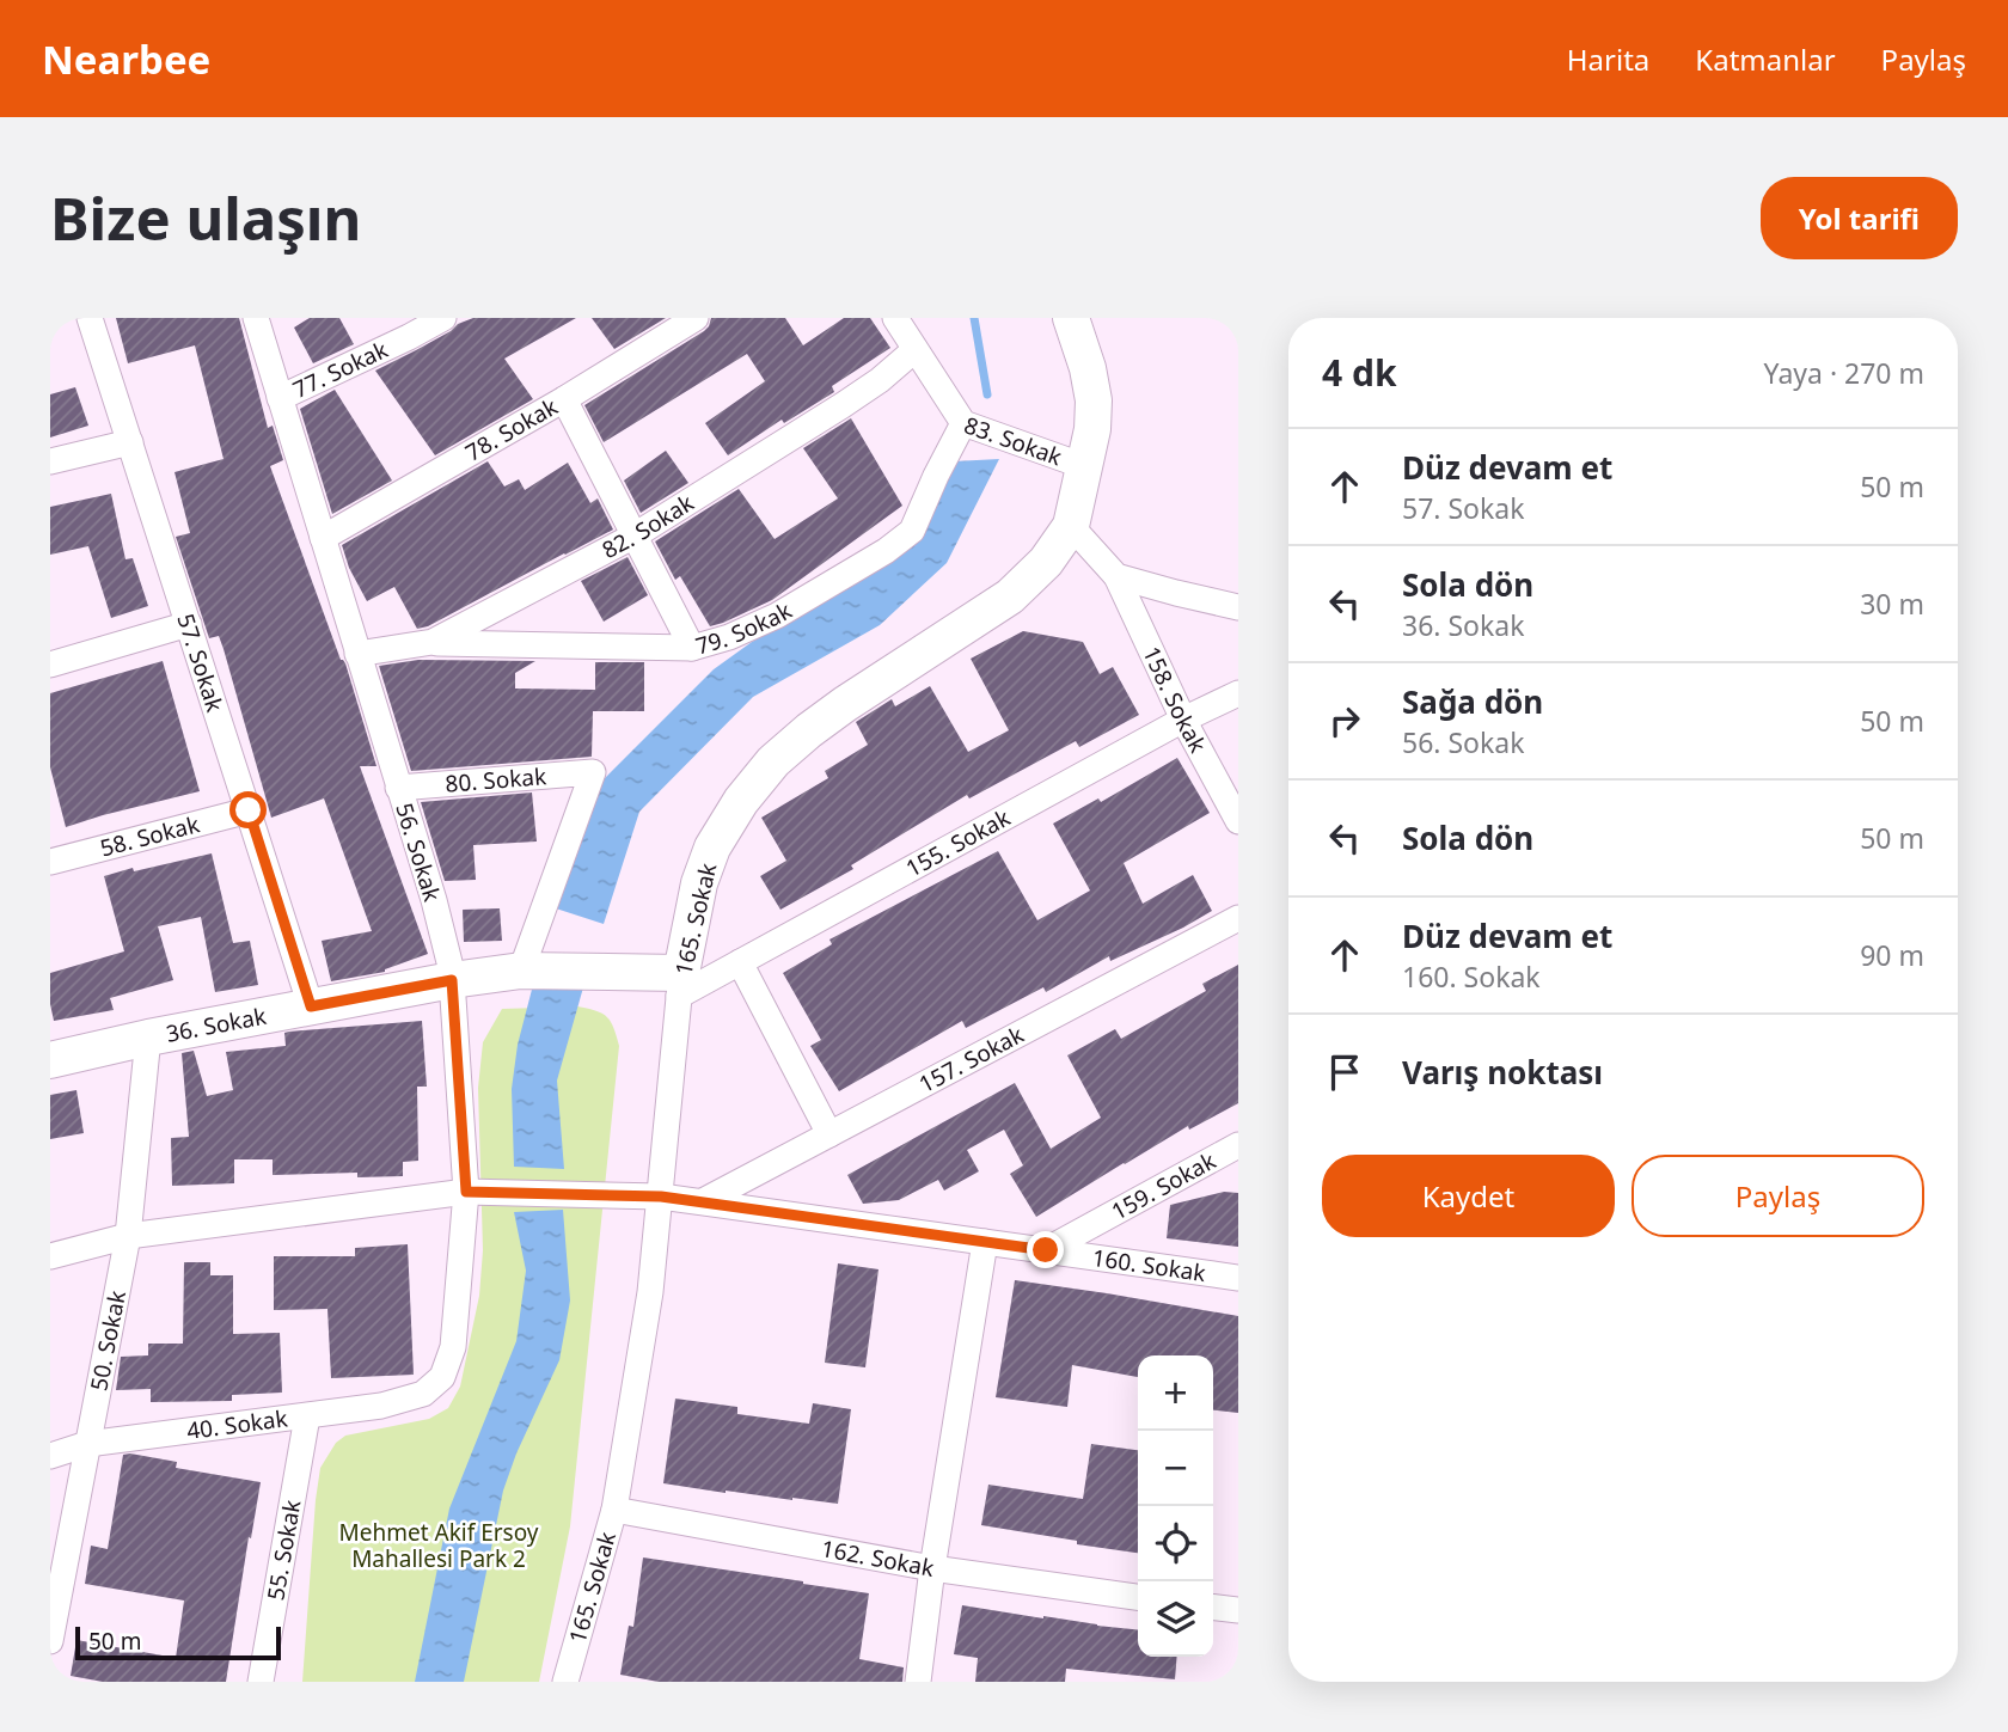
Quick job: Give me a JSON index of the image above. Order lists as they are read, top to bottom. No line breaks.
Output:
{"streets":{"main road":["165. Sokak","36. Sokak"],"street":["77. Sokak","78. Sokak","83. Sokak","82. Sokak","79. Sokak","57. Sokak","158. Sokak","80. Sokak","58. Sokak","155. Sokak","56. Sokak","157. Sokak","159. Sokak","160. Sokak","50. Sokak","40. Sokak","55. Sokak","162. Sokak"]},"crossings":[["77. Sokak","56. Sokak"],["78. Sokak","56. Sokak"],["83. Sokak","82. Sokak"],["83. Sokak","79. Sokak"],["83. Sokak","165. Sokak"],["82. Sokak","79. Sokak"],["82. Sokak","56. Sokak"],["57. Sokak","58. Sokak"],["57. Sokak","36. Sokak"],["158. Sokak","155. Sokak"],["158. Sokak","165. Sokak"],["80. Sokak","56. Sokak"],["80. Sokak","36. Sokak"],["155. Sokak","165. Sokak"],["155. Sokak","36. Sokak"],["56. Sokak","36. Sokak"],["56. Sokak","160. Sokak"],["56. Sokak","40. Sokak"],["165. Sokak","36. Sokak"],["165. Sokak","160. Sokak"],["165. Sokak","162. Sokak"],["36. Sokak","50. Sokak"],["157. Sokak","160. Sokak"],["159. Sokak","160. Sokak"],["160. Sokak","50. Sokak"],["50. Sokak","40. Sokak"],["40. Sokak","55. Sokak"]],"parks":["Mehmet Akif Ersoy Mahallesi Park 2"],"scale_bar":"50 m","page":{"header":"Nearbee","nav":["Harita","Katmanlar","Paylaş"],"buttons":["Yol tarifi",["Kaydet","Paylaş"]],"title":"Bize ulaşın","heading":["4 dk","Yaya · 270 m"],"list":[["Düz devam et","57. Sokak","50 m"],["Sola dön","36. Sokak","30 m"],["Sağa dön","56. Sokak","50 m"],["Sola dön","50 m"],["Düz devam et","160. Sokak","90 m"],"Varış noktası"],"map_buttons":["+","−"],"scale":"50 m"}}
